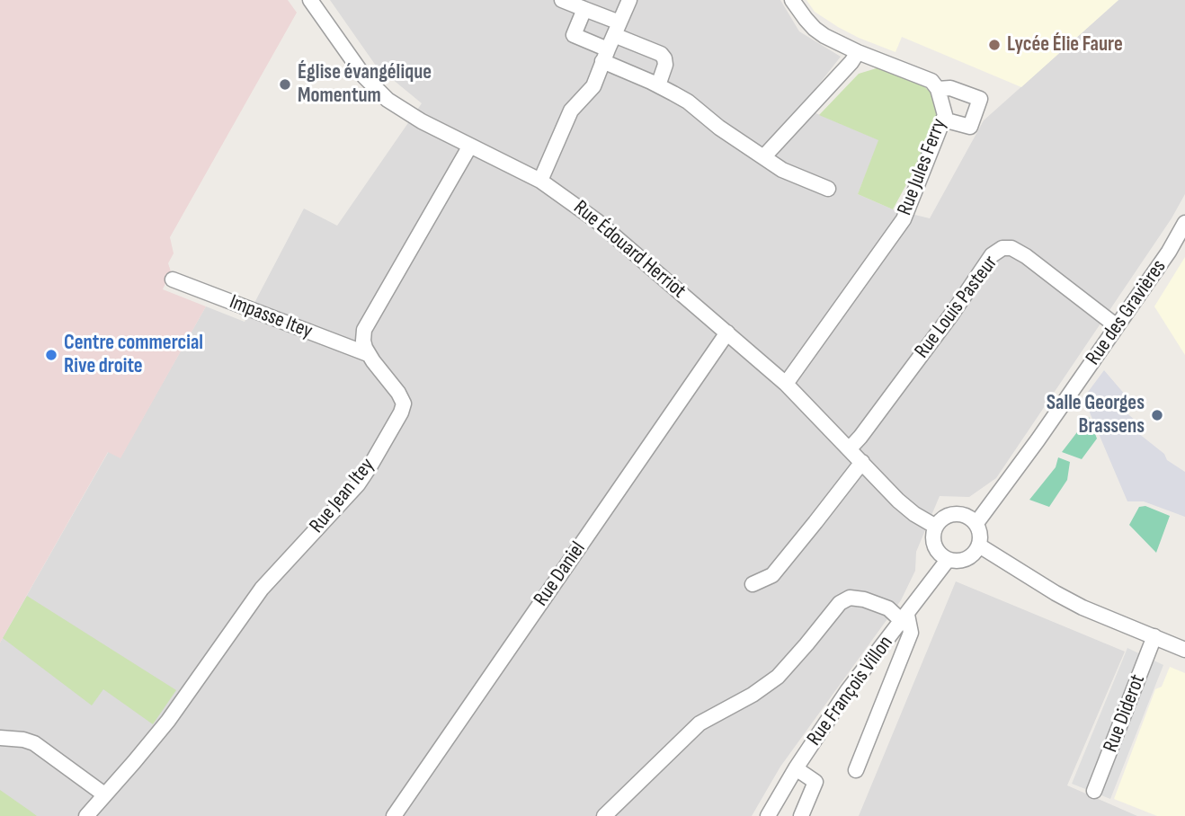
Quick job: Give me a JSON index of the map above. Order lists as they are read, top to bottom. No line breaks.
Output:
{"streets":{"street":["Rue Jules Ferry","Rue Édouard Herriot","Rue Louis Pasteur","Rue des Gravières","Impasse Itey","Rue Jean Itey","Rue Daniel","Rue François Villon","Rue Diderot"]},"crossings":[["Rue Jules Ferry","Rue Édouard Herriot"],["Rue Édouard Herriot","Rue Louis Pasteur"],["Rue Édouard Herriot","Rue des Gravières"],["Rue Édouard Herriot","Rue Daniel"],["Rue Édouard Herriot","Rue François Villon"],["Rue Louis Pasteur","Rue des Gravières"],["Rue des Gravières","Rue François Villon"],["Impasse Itey","Rue Jean Itey"]],"places":["Lycée Élie Faure","Église évangélique Momentum","Centre commercial Rive droite","Salle Georges Brassens"]}
